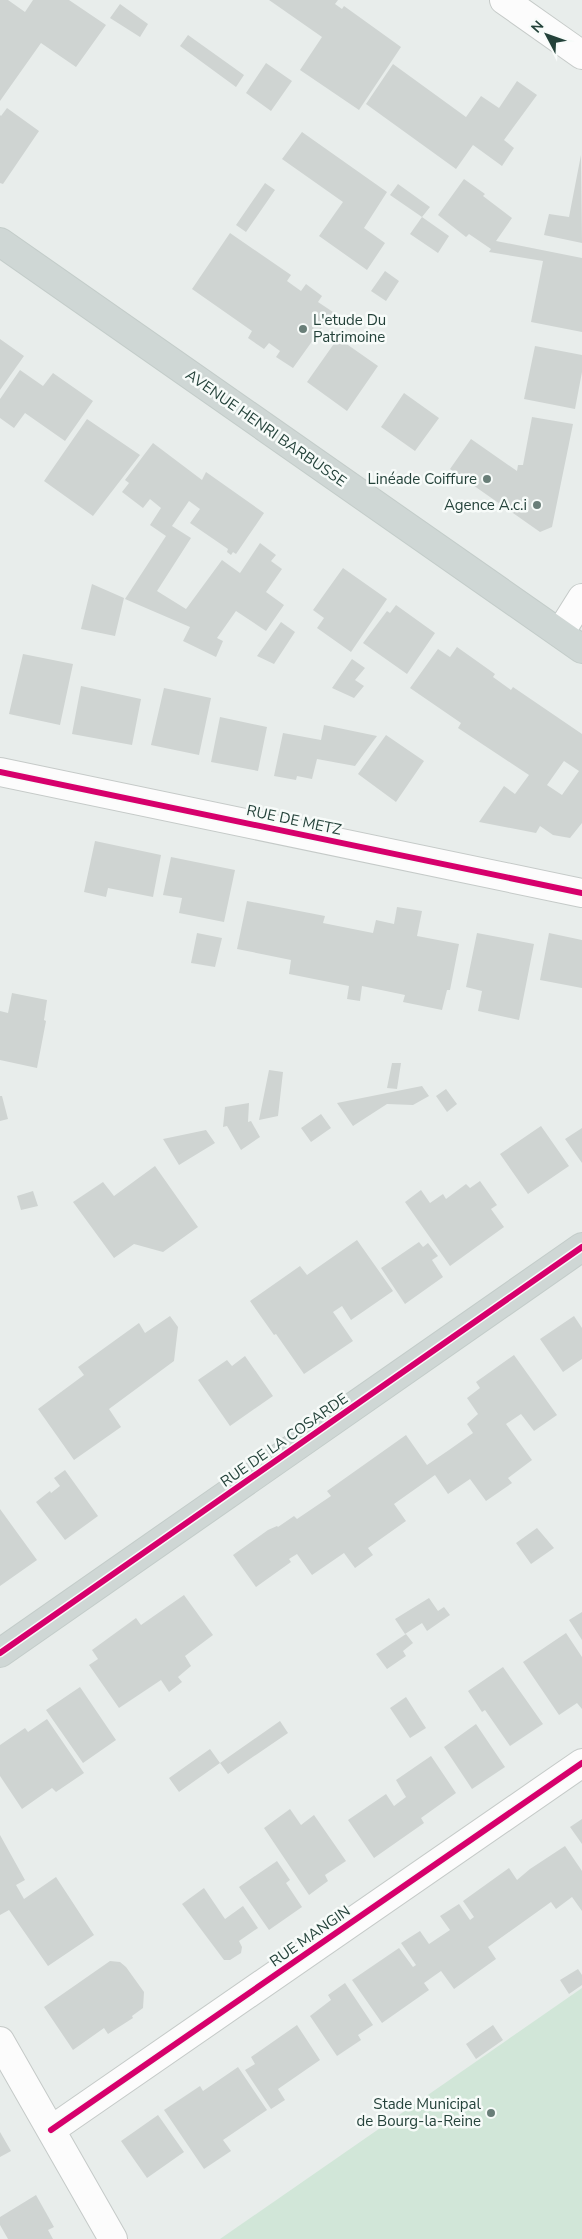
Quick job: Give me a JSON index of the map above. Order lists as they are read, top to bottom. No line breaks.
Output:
{"streets":{"main road":["AVENUE HENRI BARBUSSE","RUE DE LA COSARDE"],"street":["RUE DE METZ","RUE MANGIN"]},"places":["L'etude Du Patrimoine","Linéade Coiffure","Agence A.c.i","Stade Municipal de Bourg-la-Reine"],"north":"top left"}
